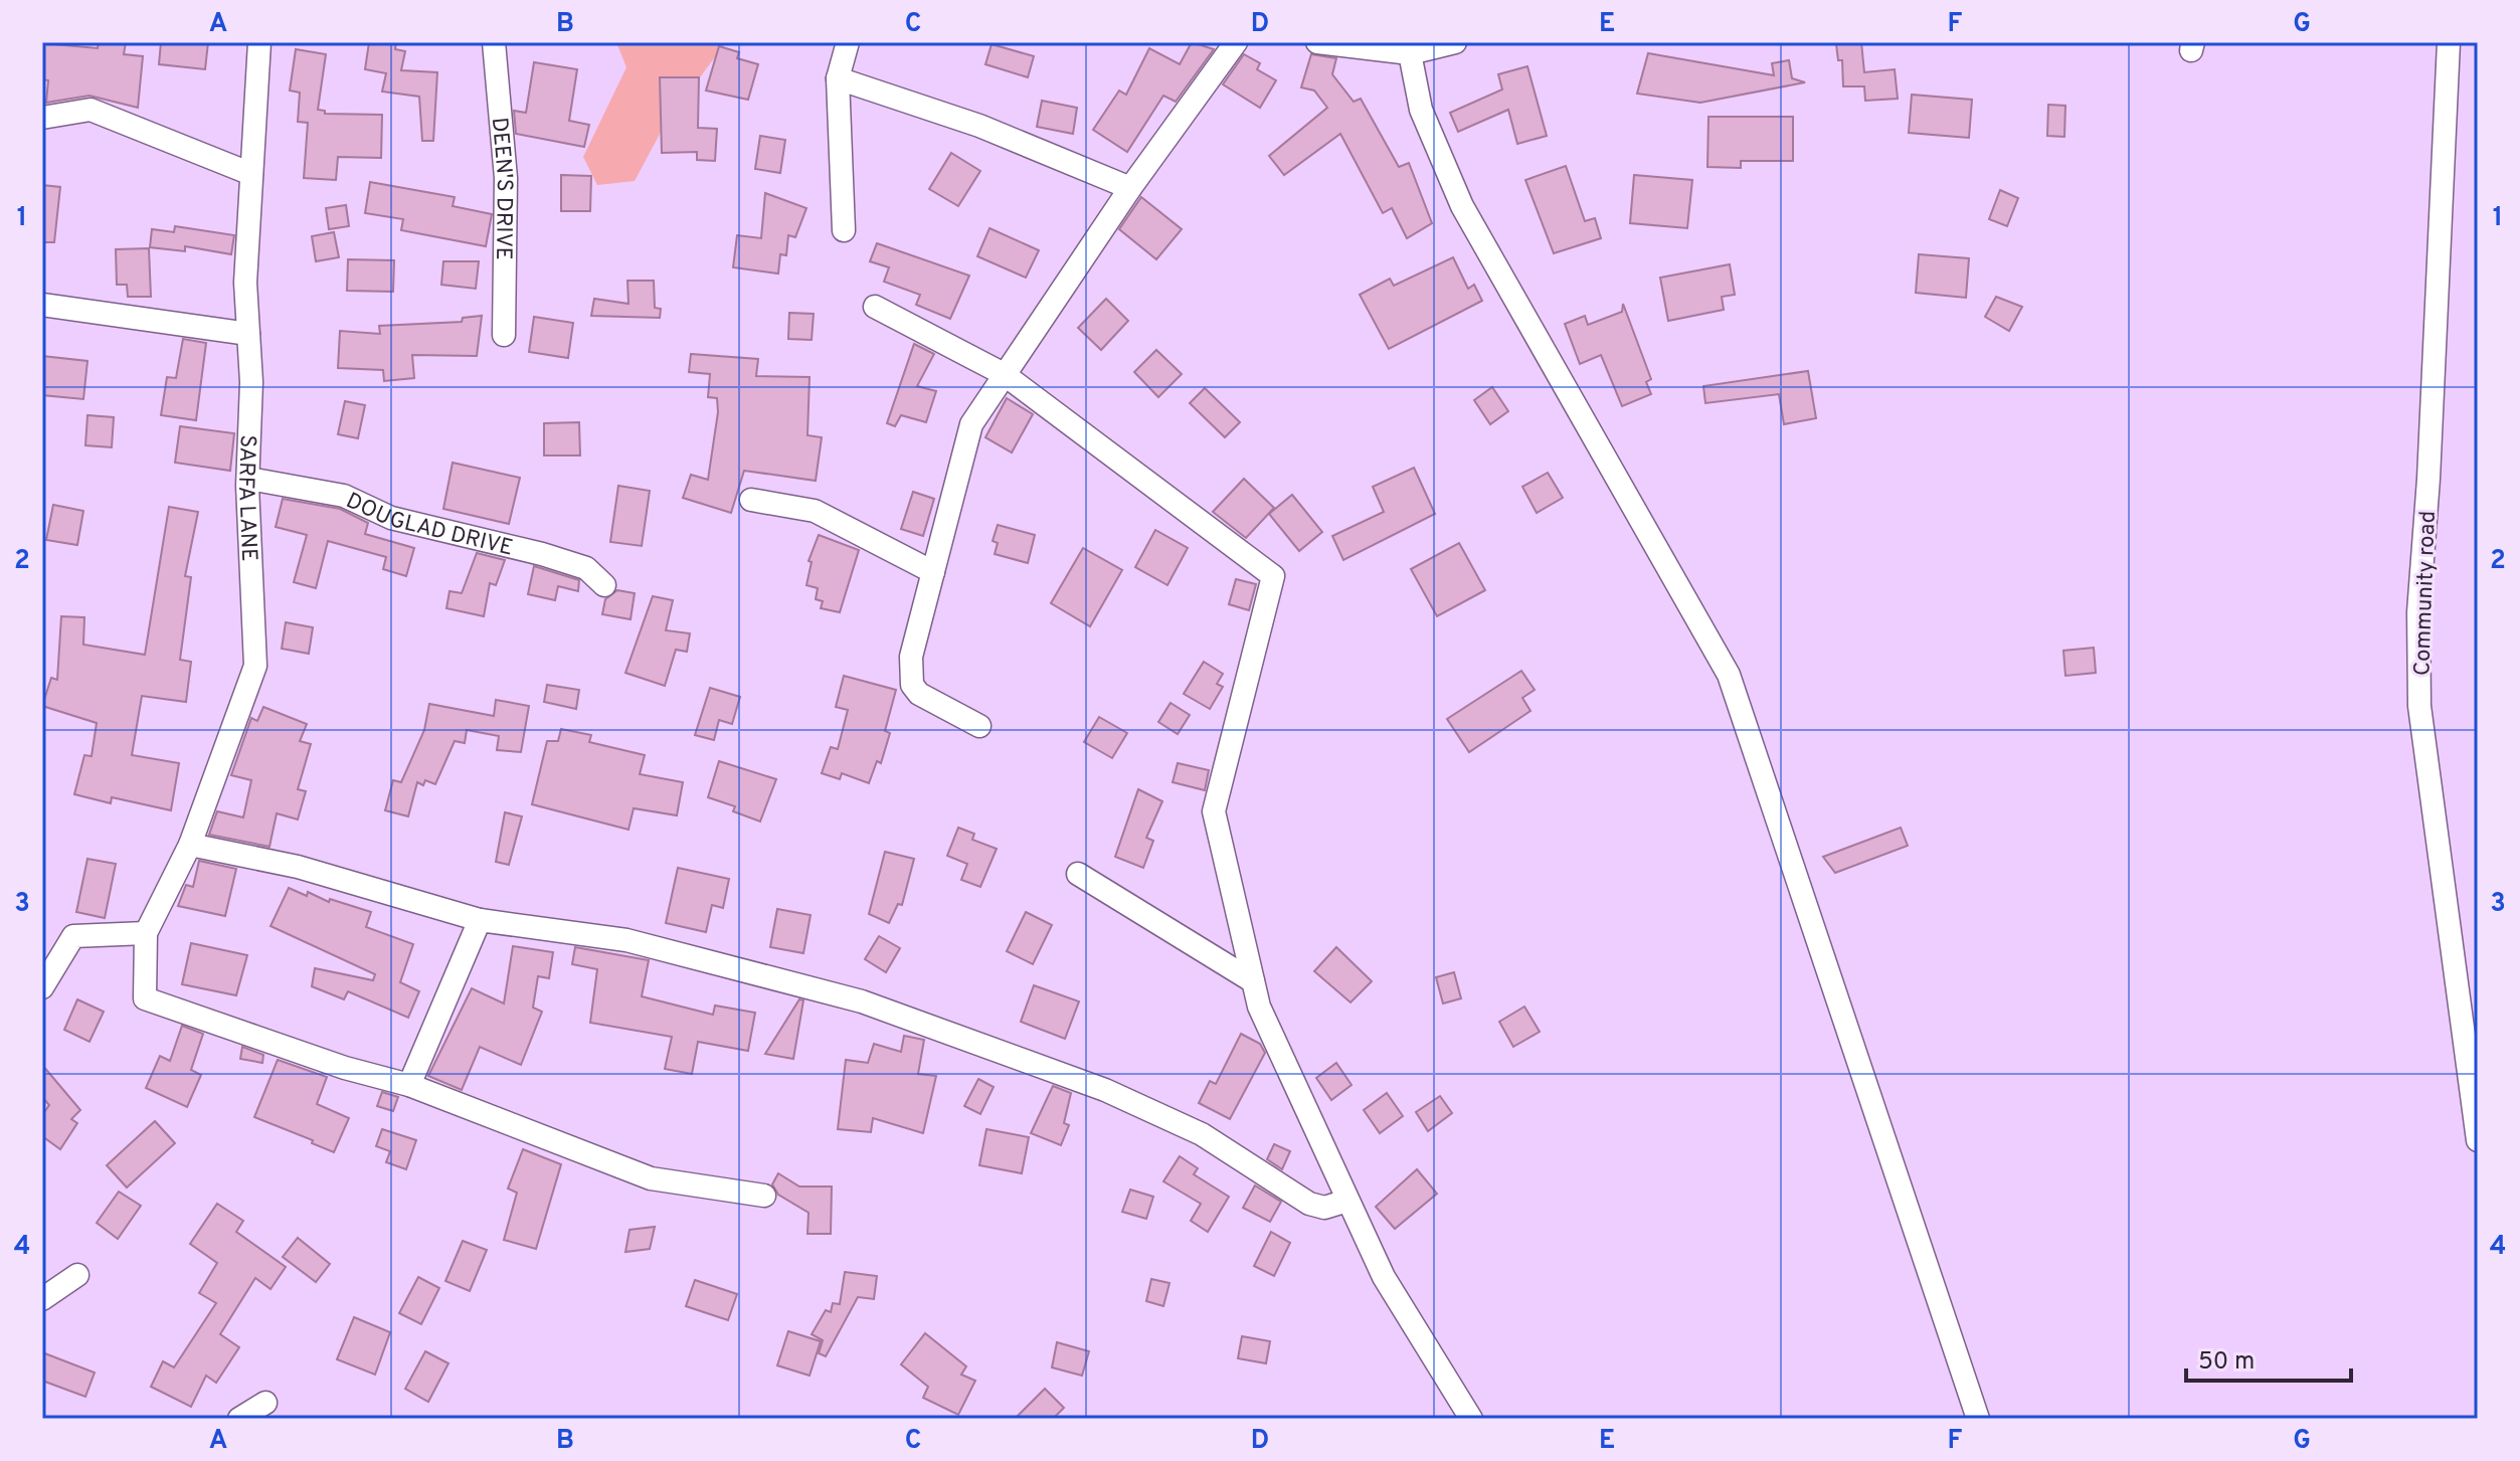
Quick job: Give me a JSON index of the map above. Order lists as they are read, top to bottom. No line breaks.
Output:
{"streets":{"street":["DEEN'S DRIVE","SARFA LANE","DOUGLAD DRIVE","Community road"]},"crossings":[["SARFA LANE","DOUGLAD DRIVE"]],"scale_bar":"50 m","grid":{"columns":["A","B","C","D","E","F","G"],"rows":["1","2","3","4"]}}
